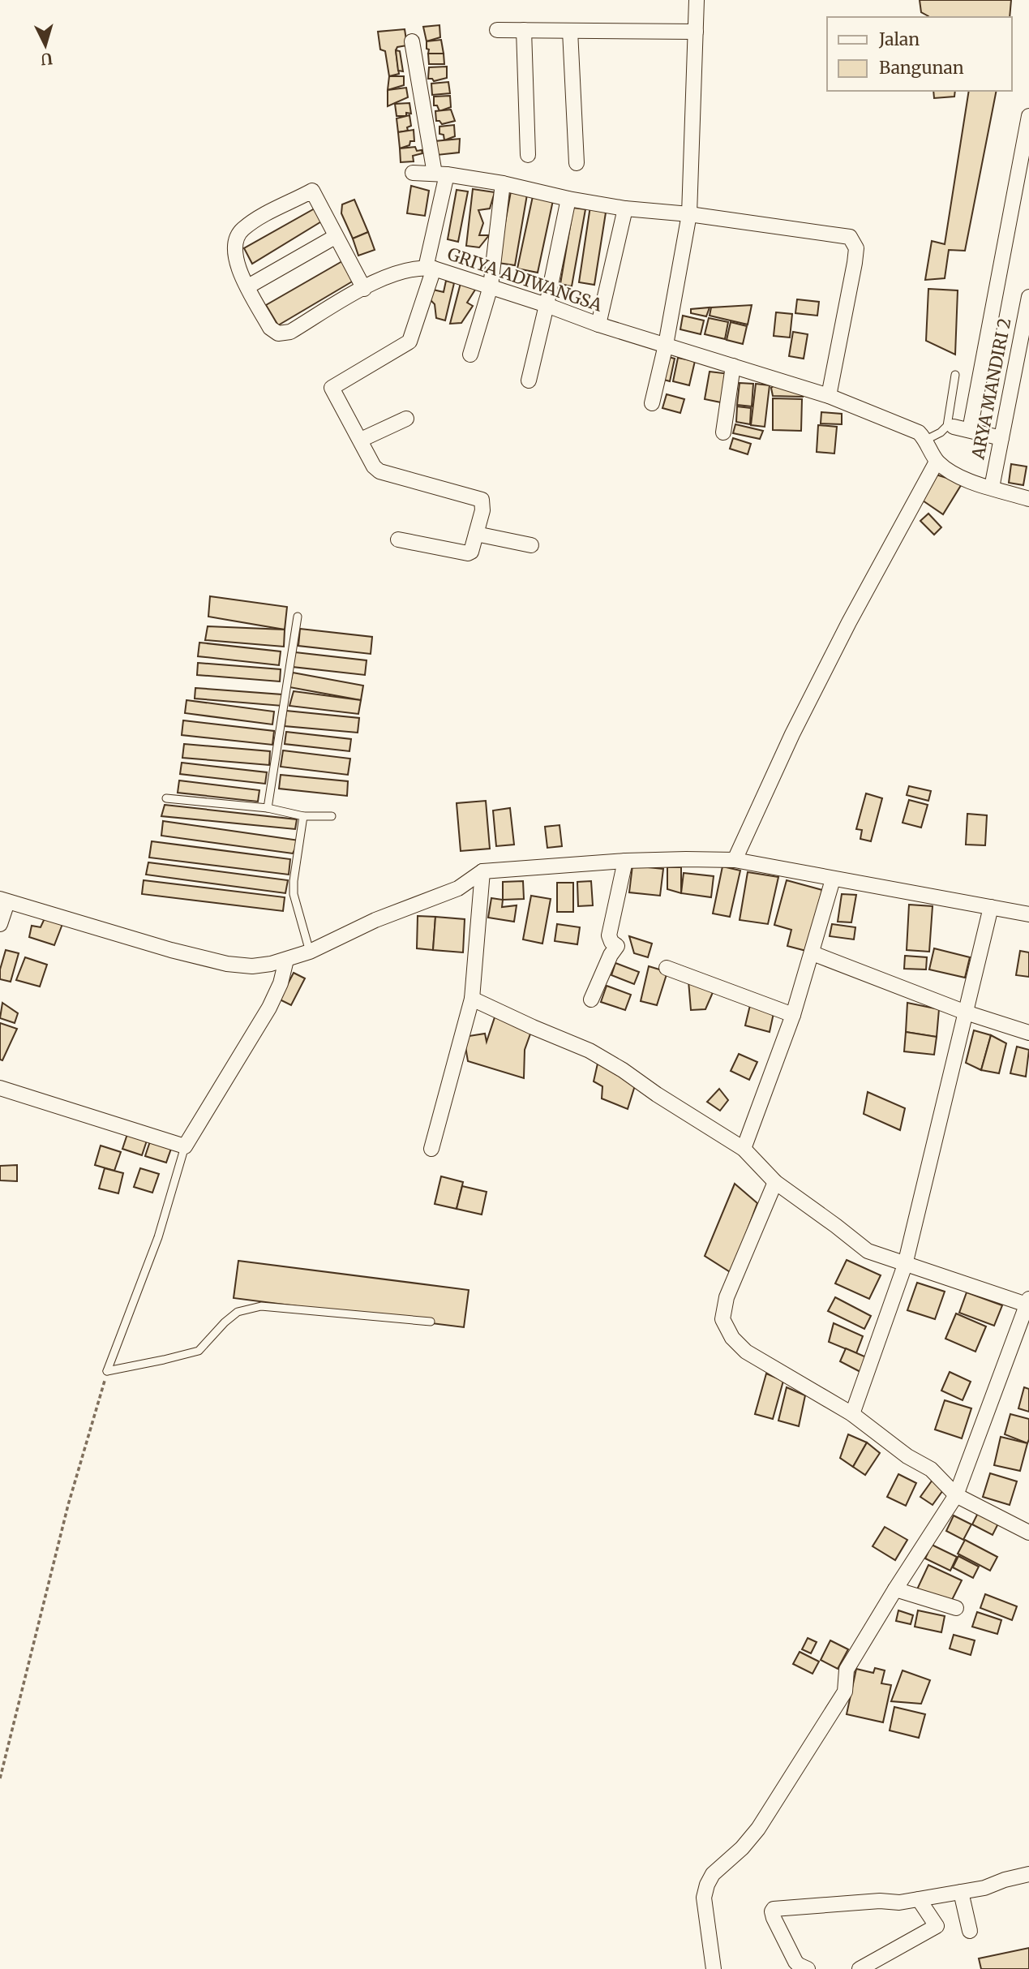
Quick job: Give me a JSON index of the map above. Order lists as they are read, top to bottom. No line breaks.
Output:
{"streets":{"street":["GRIYA ADIWANGSA","ARYA MANDIRI 2"]},"legend":["Jalan","Bangunan"],"north":"bottom"}
